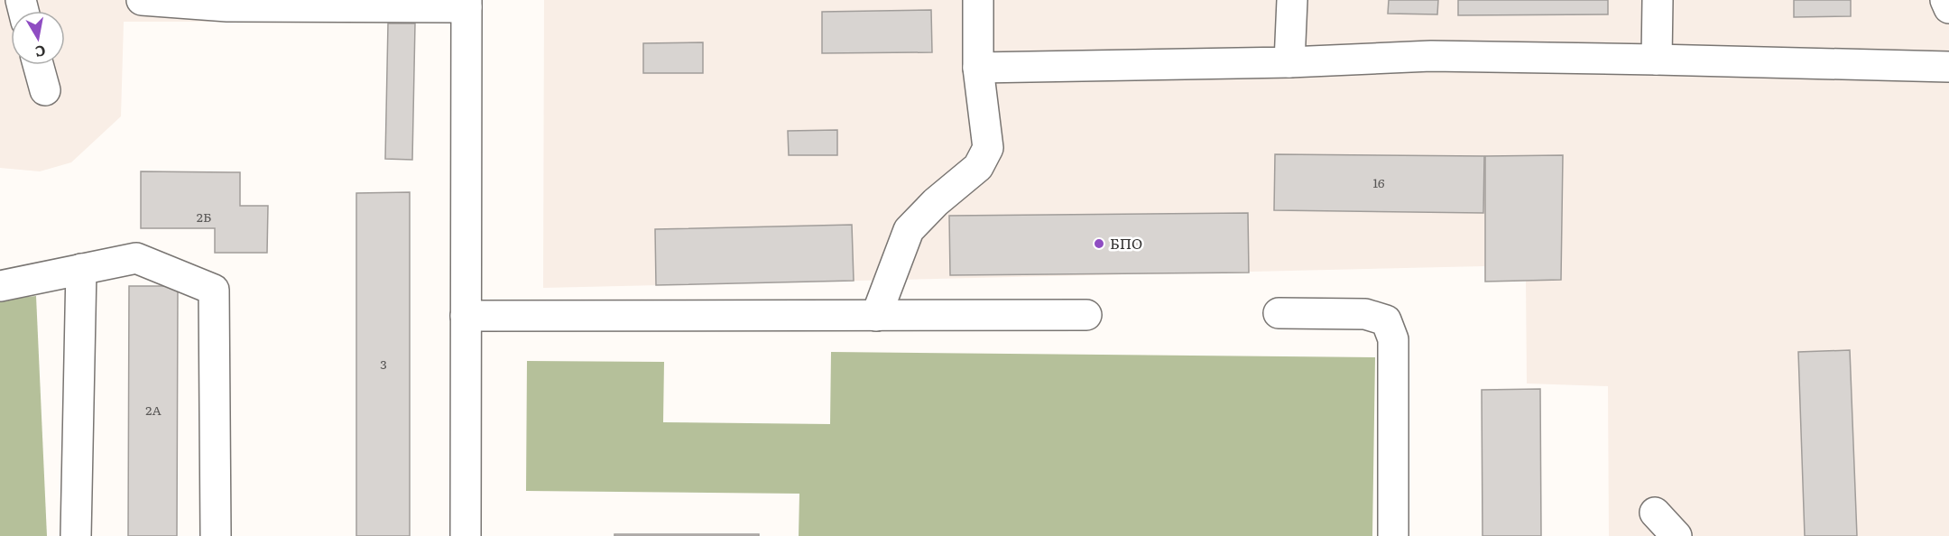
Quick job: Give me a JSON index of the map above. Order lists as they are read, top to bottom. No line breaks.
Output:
{"places":["БПО"],"house_numbers":["16","2Б","3","2А"],"north":"bottom"}
